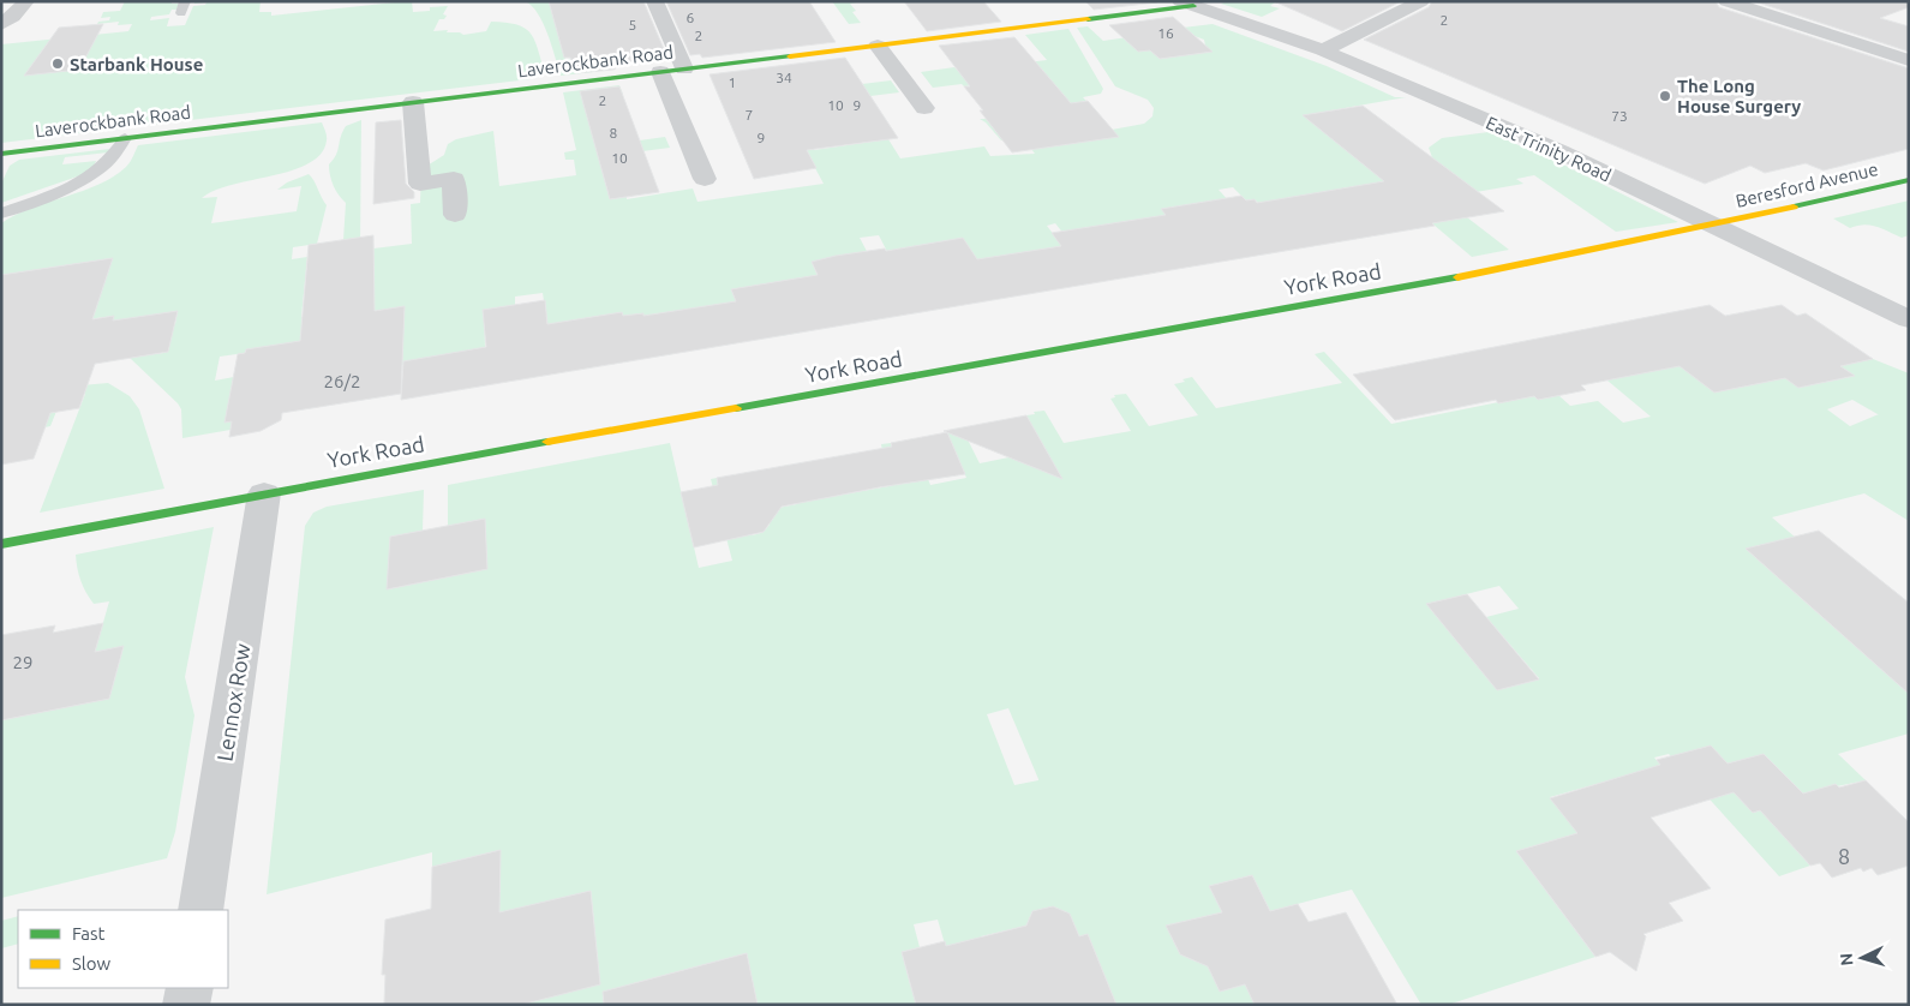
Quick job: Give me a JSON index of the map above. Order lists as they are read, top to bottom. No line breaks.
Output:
{"streets":{"street":["Laverockbank Road","East Trinity Road","Beresford Avenue","York Road","Lennox Row"]},"crossings":[["Laverockbank Road","East Trinity Road"],["East Trinity Road","Beresford Avenue"],["East Trinity Road","York Road"],["Beresford Avenue","York Road"],["York Road","Lennox Row"]],"places":["Starbank House","The Long House Surgery"],"house_numbers":["6","2","5","16","2","34","1","2","10","9","7","73","8","9","10","26/2","29","8"],"legend":["Fast","Slow"],"north":"left"}
